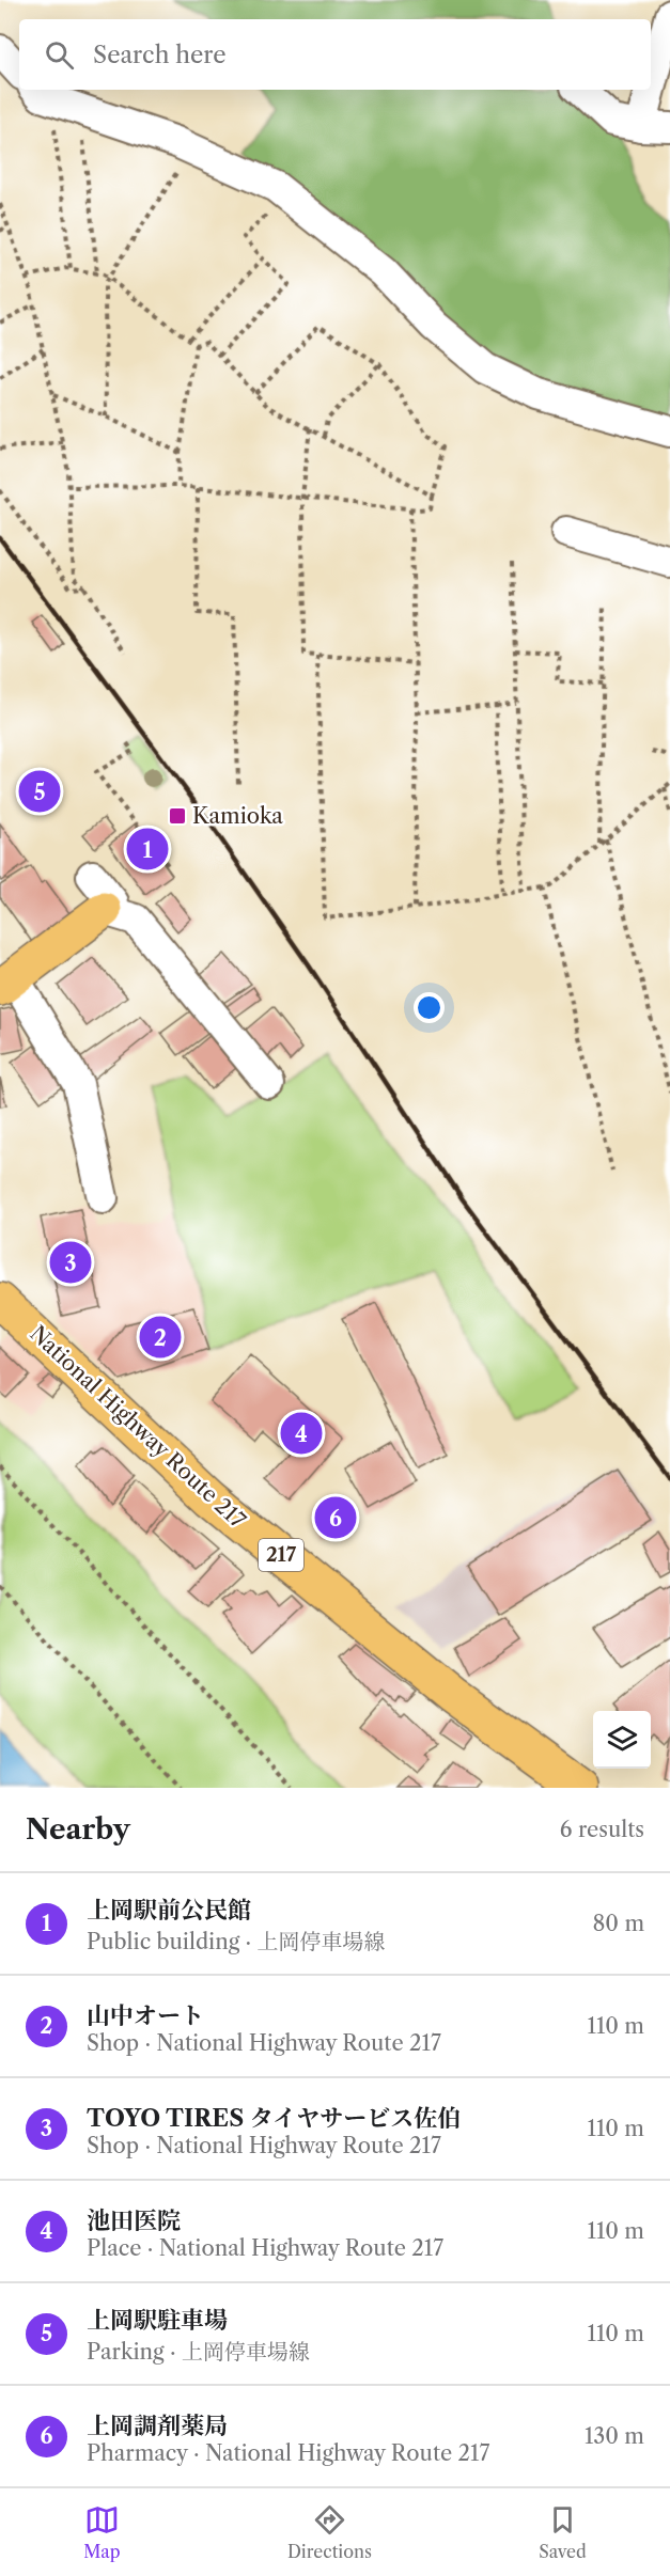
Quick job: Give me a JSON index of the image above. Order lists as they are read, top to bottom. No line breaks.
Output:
{"streets":{"main road":["National Highway Route 217","217"]},"places":{"transit":["Kamioka"]},"page":{"search":"Search here","pins":["5","1","3","2","4","6"],"heading":["Nearby","6 results"],"list":[{"mark":"1","name":"上岡駅前公民館","note":"Public building · 上岡停車場線","value":"80 m"},{"mark":"2","name":"山中オート","note":"Shop · National Highway Route 217","value":"110 m"},{"mark":"3","name":"TOYO TIRES タイヤサービス佐伯","note":"Shop · National Highway Route 217","value":"110 m"},{"mark":"4","name":"池田医院","note":"Place · National Highway Route 217","value":"110 m"},{"mark":"5","name":"上岡駅駐車場","note":"Parking · 上岡停車場線","value":"110 m"},{"mark":"6","name":"上岡調剤薬局","note":"Pharmacy · National Highway Route 217","value":"130 m"}],"nav":["Map","Directions","Saved"]}}
